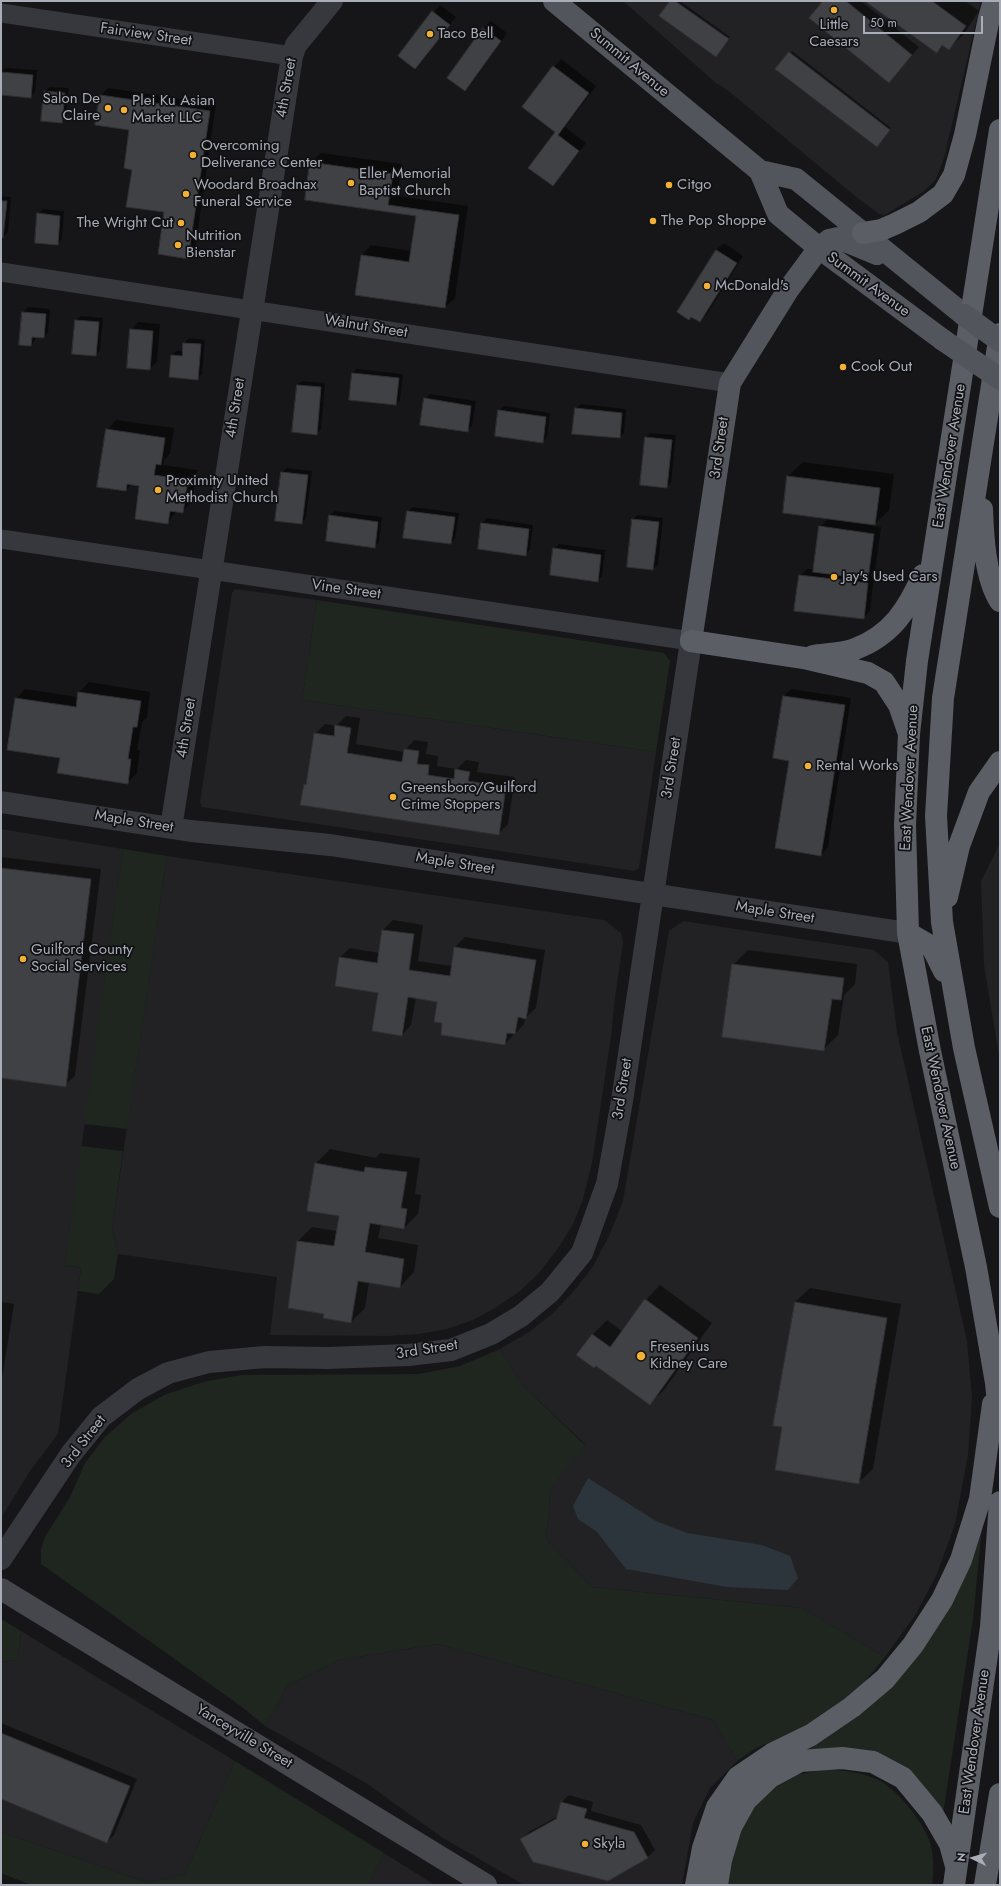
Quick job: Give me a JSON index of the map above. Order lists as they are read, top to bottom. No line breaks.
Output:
{"streets":{"highway":["East Wendover Avenue"],"main road":["Summit Avenue","3rd Street","Yanceyville Street"],"street":["Fairview Street","4th Street","Walnut Street","Vine Street","Maple Street"]},"crossings":[["Fairview Street","4th Street"],["Summit Avenue","3rd Street"],["4th Street","Walnut Street"],["4th Street","Vine Street"],["4th Street","Maple Street"],["Walnut Street","3rd Street"],["3rd Street","Vine Street"],["3rd Street","Maple Street"],["East Wendover Avenue","Maple Street"]],"places":["Little Caesars","Taco Bell","Salon De Claire","Plei Ku Asian Market LLC","Overcoming Deliverance Center","Eller Memorial Baptist Church","Citgo","Woodard Broadnax Funeral Service","The Pop Shoppe","The Wright Cut","Nutrition Bienstar","McDonald's","Cook Out","Proximity United Methodist Church","Jay's Used Cars","Rental Works","Greensboro/Guilford Crime Stoppers","Guilford County Social Services","Fresenius Kidney Care","Skyla"],"scale_bar":"50 m","north":"left"}
